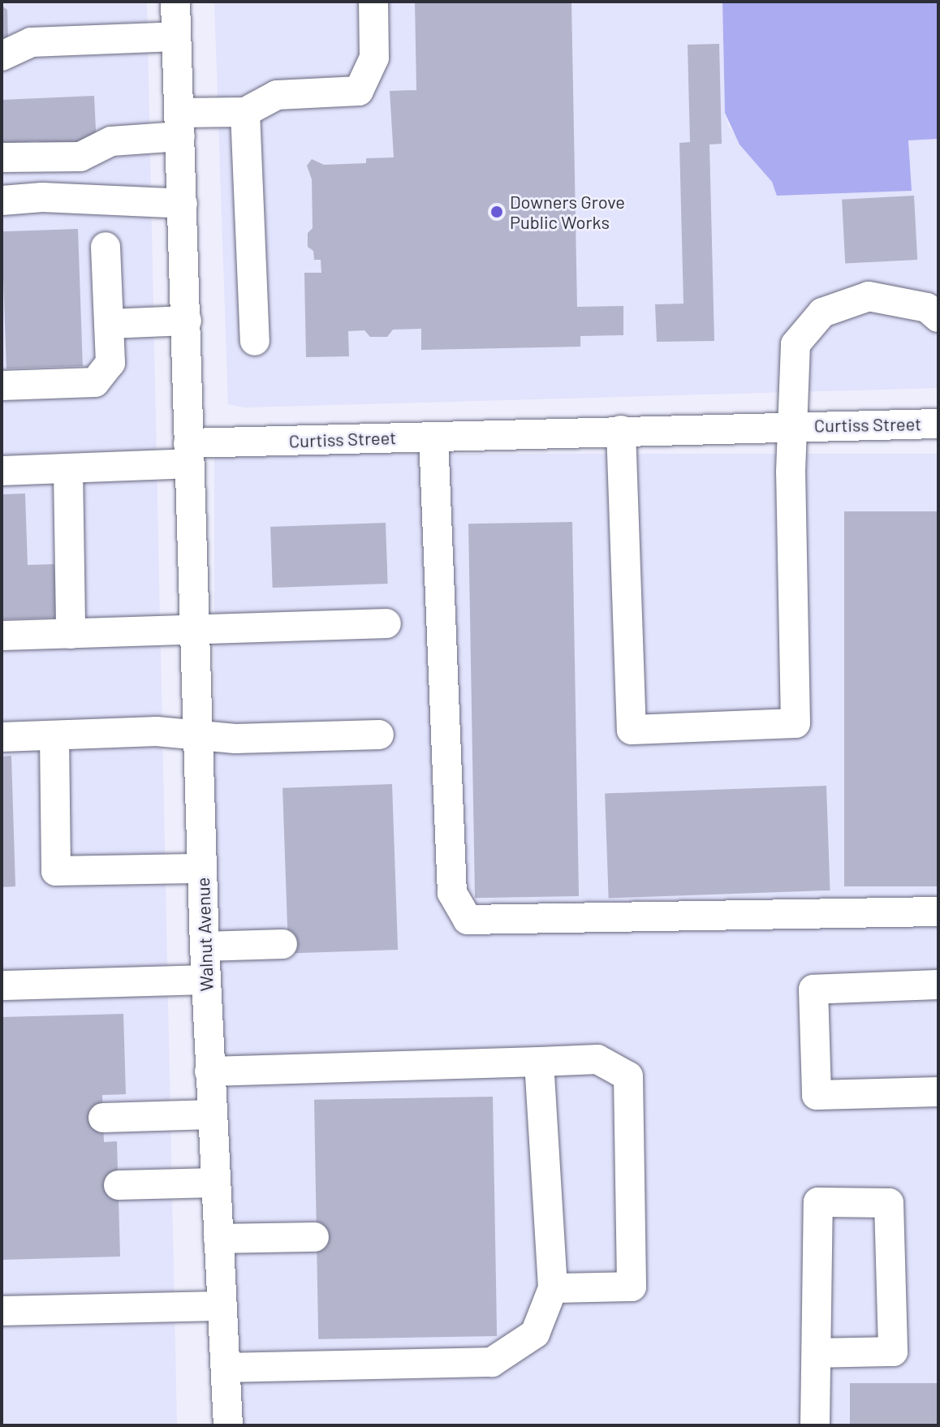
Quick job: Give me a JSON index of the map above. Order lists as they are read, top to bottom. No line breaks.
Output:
{"streets":{"street":["Curtiss Street","Walnut Avenue"]},"crossings":[["Curtiss Street","Walnut Avenue"]],"places":["Downers Grove Public Works"]}
